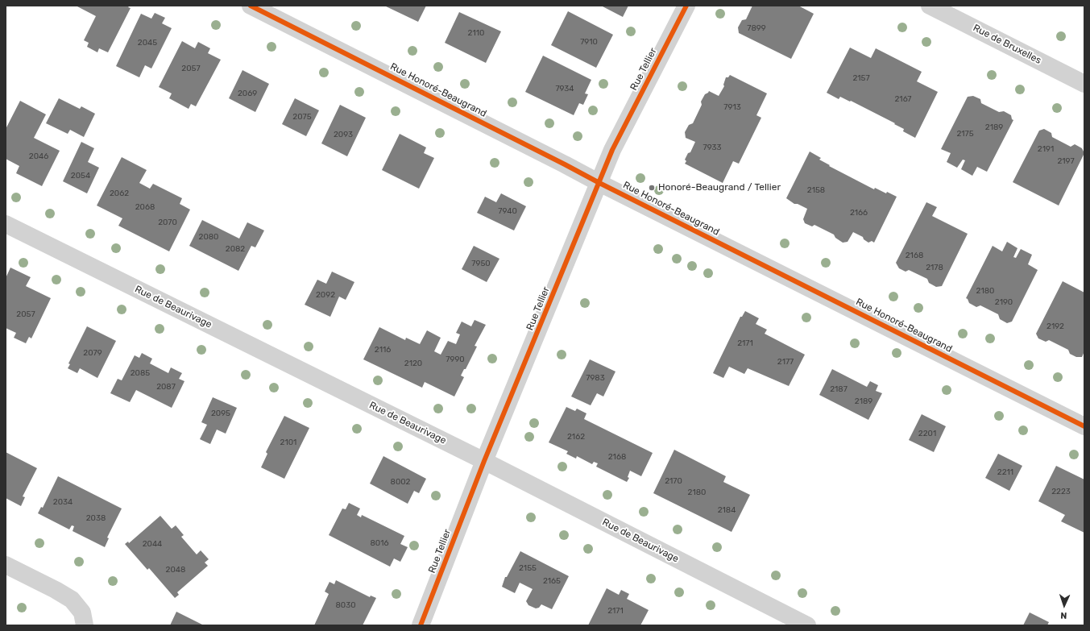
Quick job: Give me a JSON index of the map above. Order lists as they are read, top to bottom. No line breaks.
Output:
{"streets":{"street":["Rue de Bruxelles","Rue Tellier","Rue Honoré-Beaugrand","Rue de Beaurivage"]},"crossings":[["Rue Tellier","Rue Honoré-Beaugrand"],["Rue Tellier","Rue de Beaurivage"]],"places":["Honoré-Beaugrand / Tellier"],"house_numbers":["7899","2110","7910","2045","2057","2157","7934","2069","2167","7913","2075","2189","2175","2093","7933","2191","2046","2197","2054","2158","2062","2068","7940","2166","2070","2080","2082","2168","7950","2178","2180","2092","2190","2057","2192","2171","2116","2079","7990","2177","2120","2085","7983","2087","2187","2189","2095","2201","2162","2101","2168","2211","2170","8002","2223","2180","2034","2184","2038","8016","2044","2155","2048","2165","8030","2171"],"north":"bottom"}
